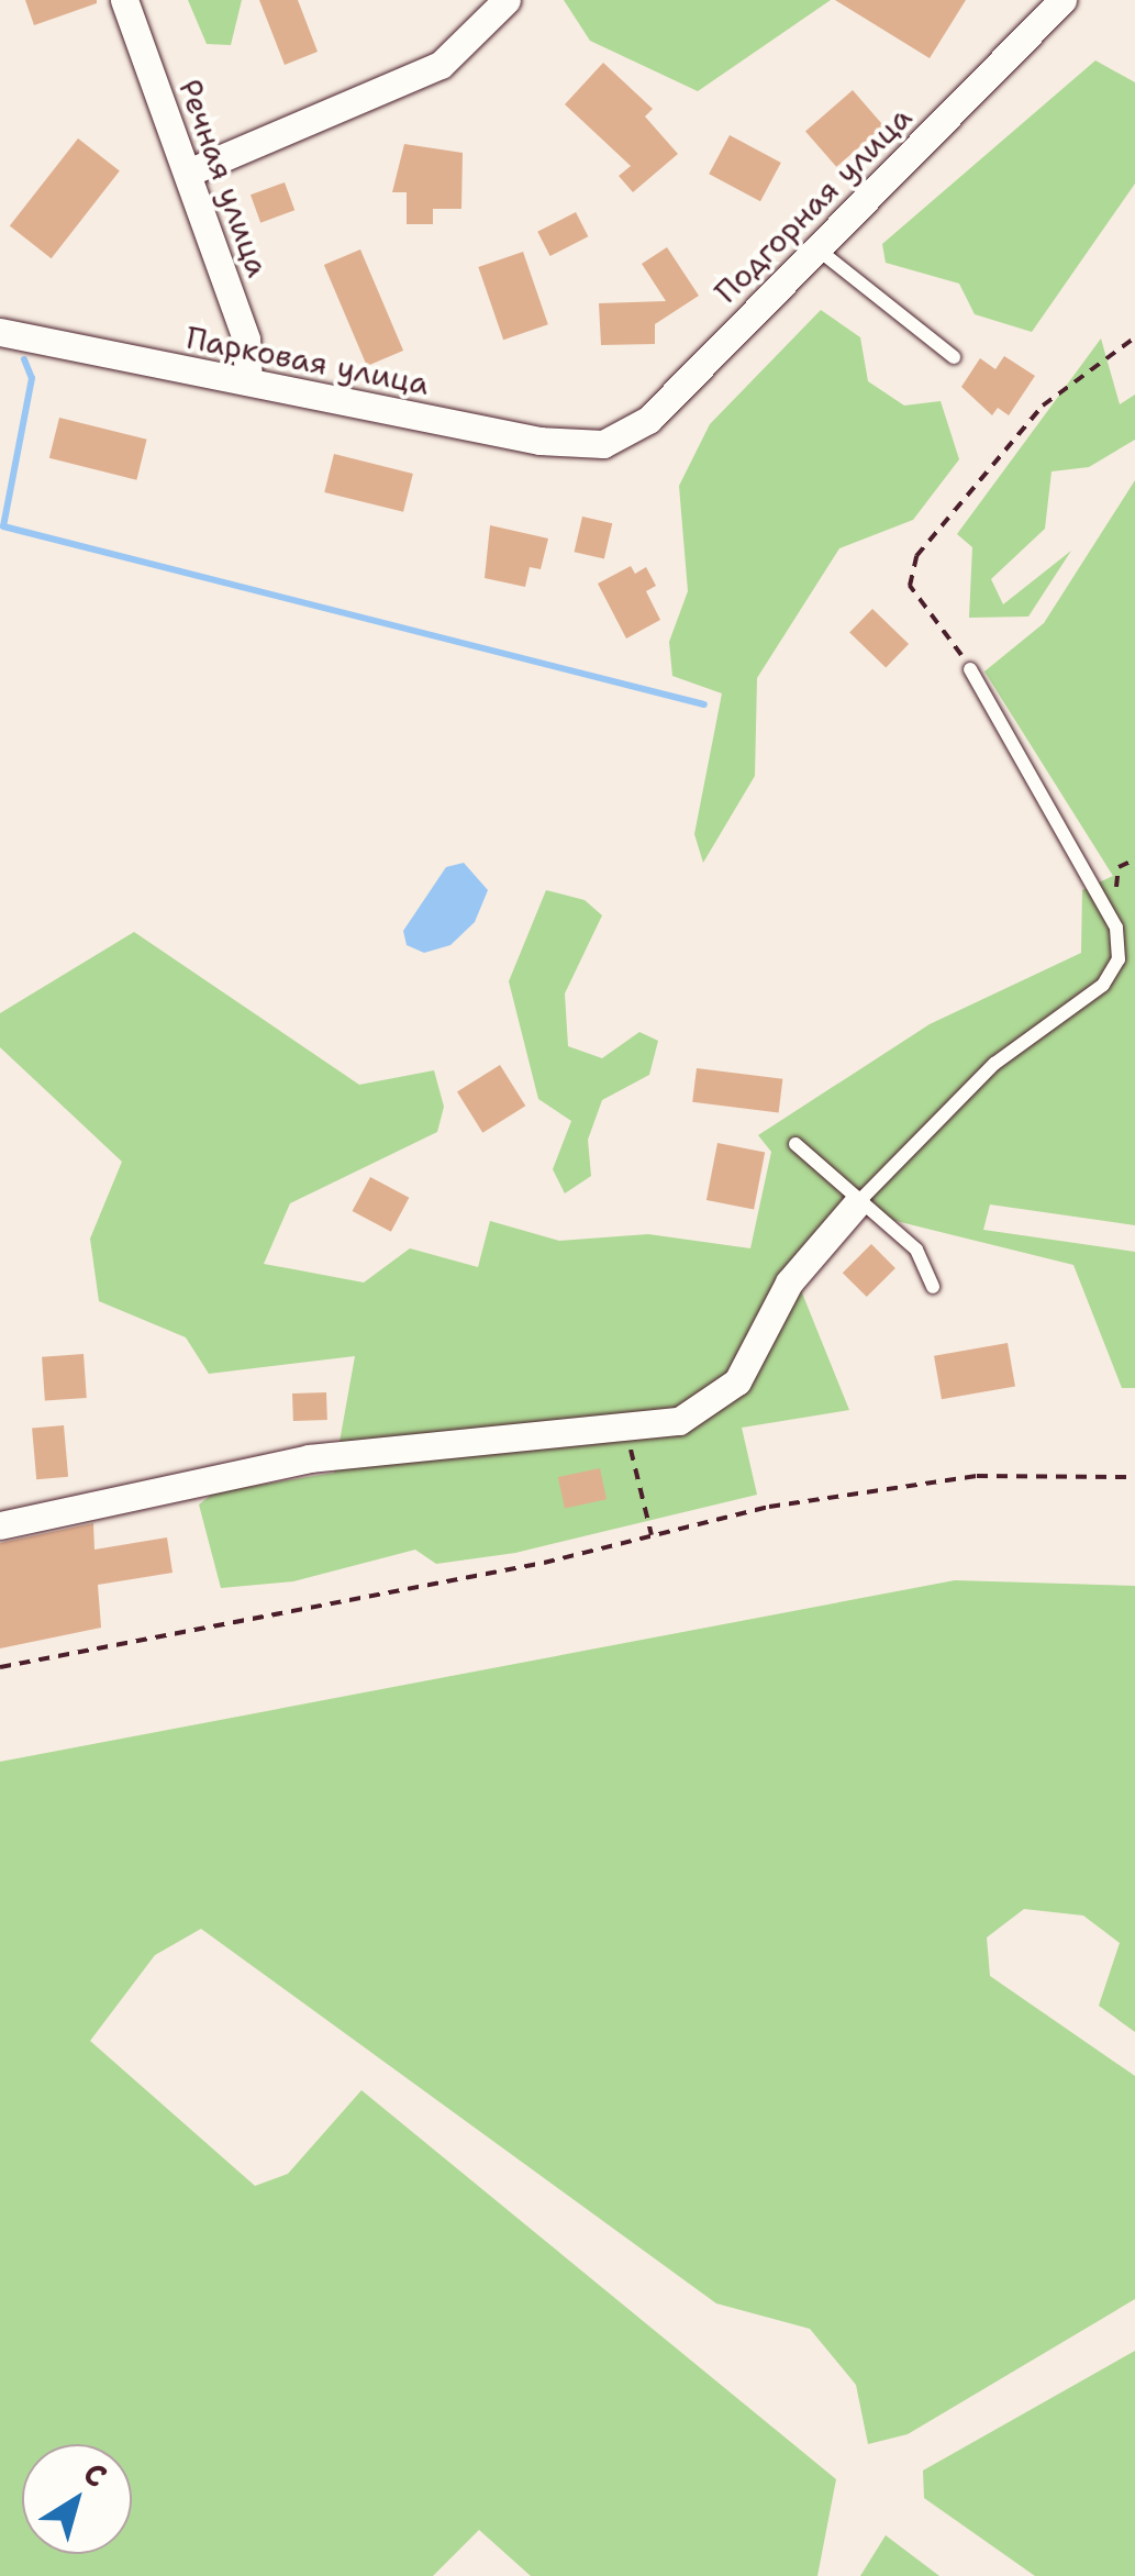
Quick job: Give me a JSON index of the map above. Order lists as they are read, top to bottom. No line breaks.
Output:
{"streets":{"street":["Речная улица","Подгорная улица","Парковая улица"]},"crossings":[["Речная улица","Парковая улица"],["Подгорная улица","Парковая улица"]],"north":"top right"}
